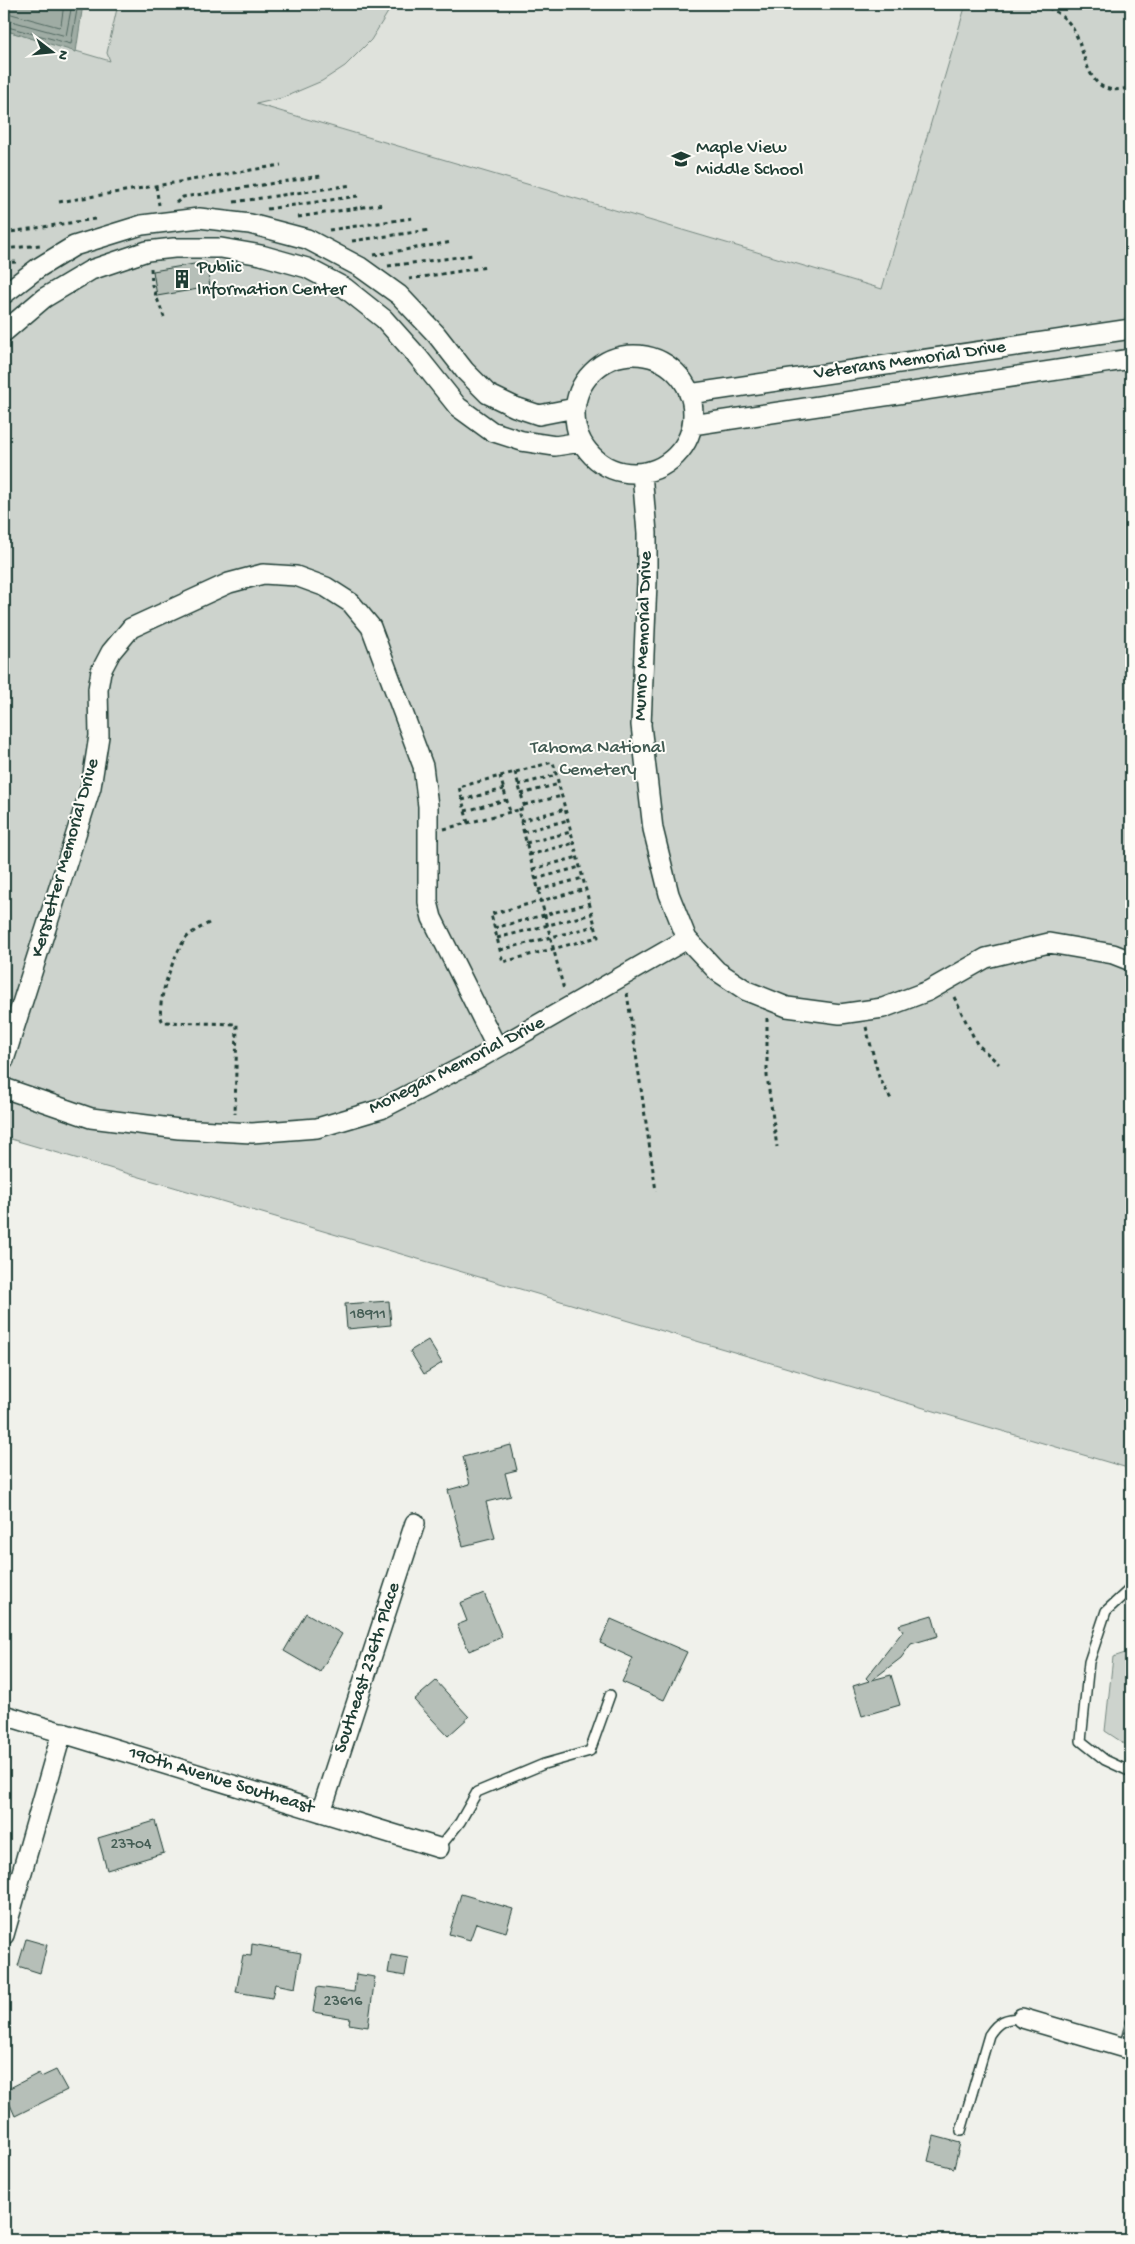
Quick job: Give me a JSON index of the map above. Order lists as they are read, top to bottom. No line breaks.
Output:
{"streets":{"street":["Veterans Memorial Drive","Munro Memorial Drive","Kerstetter Memorial Drive","Monegan Memorial Drive","Southeast 236th Place","190th Avenue Southeast"]},"crossings":[["Veterans Memorial Drive","Munro Memorial Drive"],["Munro Memorial Drive","Monegan Memorial Drive"],["Kerstetter Memorial Drive","Monegan Memorial Drive"],["Southeast 236th Place","190th Avenue Southeast"]],"parks":["Tahoma National Cemetery"],"places":{"school or university":["Maple View Middle School"],"building":["Public Information Center"]},"house_numbers":["18911","23704","23616"],"north":"right"}
